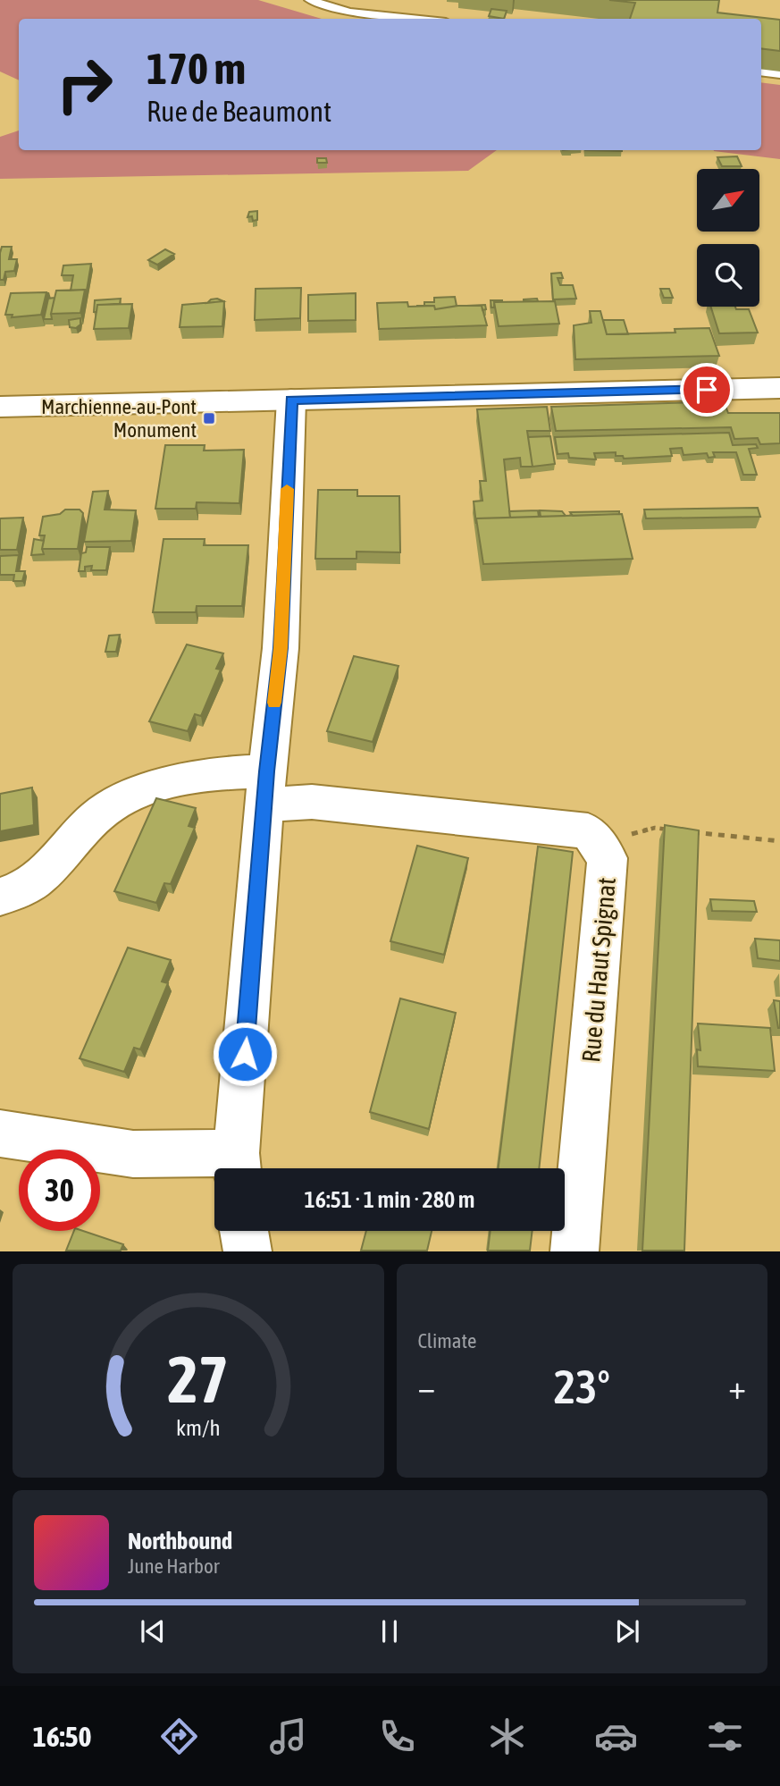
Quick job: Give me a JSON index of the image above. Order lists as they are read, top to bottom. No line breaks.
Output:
{"streets":{"street":["Rue du Haut Spignat"]},"places":{"transit":["Marchienne-au-Pont Monument"]},"north":"top right","page":{"turn":["170 m","Rue de Beaumont"],"limit":"30","trip":"16:51 · 1 min · 280 m","tile":"Climate","heat":["−","23°","+"],"song":["Northbound","June Harbor"],"tabs":"16:50","gauge":["27","km/h"]}}
